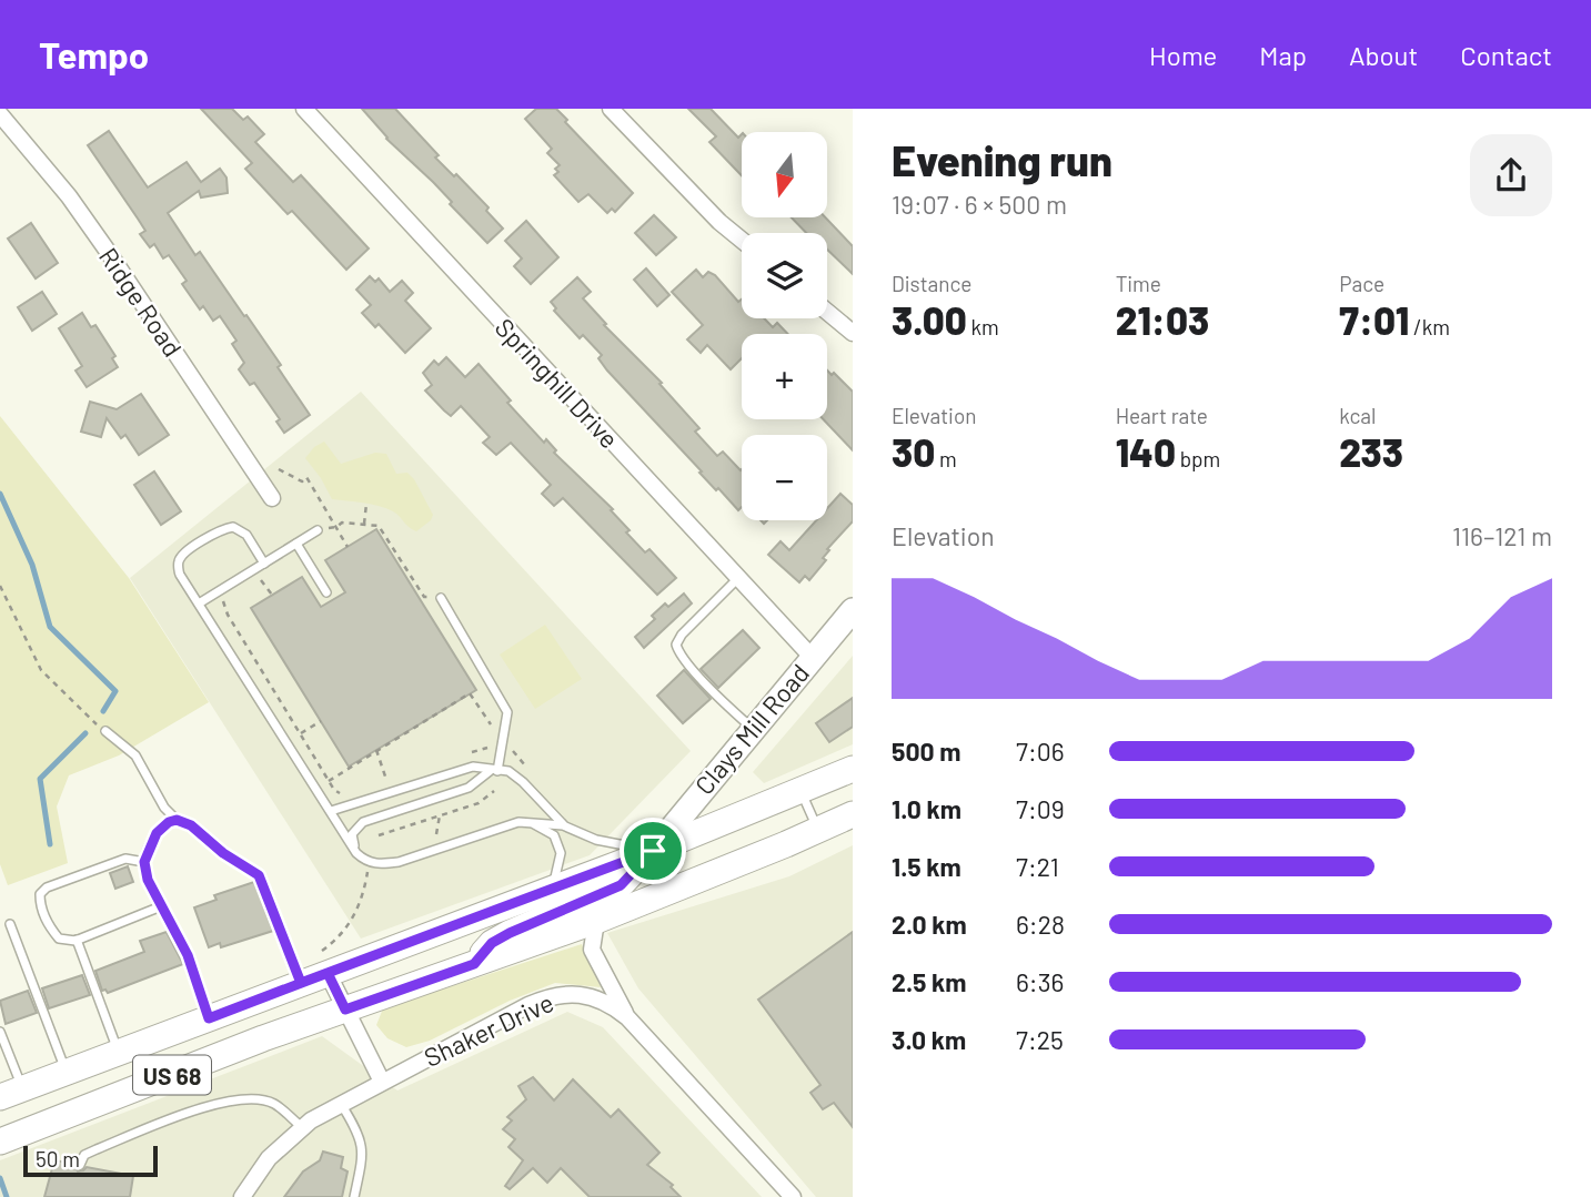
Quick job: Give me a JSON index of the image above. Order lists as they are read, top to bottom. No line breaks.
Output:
{"streets":{"main road":["Clays Mill Road","US 68"],"street":["Ridge Road","Springhill Drive","Shaker Drive"]},"crossings":[["Springhill Drive","Clays Mill Road"],["Clays Mill Road","US 68"]],"scale_bar":"50 m","north":"bottom","page":{"header":"Tempo","nav":["Home","Map","About","Contact"],"heading":["Evening run","19:07 · 6 × 500 m"],"map_buttons":["+","−"],"stats":[["Distance","3.00 km"],["Time","21:03"],["Pace","7:01 /km"],["Elevation","30 m"],["Heart rate","140 bpm"],["kcal","233"]],"chart":["Elevation","116–121 m"],"list":[{"name":"500 m","note":"7:06"},{"name":"1.0 km","note":"7:09"},{"name":"1.5 km","note":"7:21"},{"name":"2.0 km","note":"6:28"},{"name":"2.5 km","note":"6:36"},{"name":"3.0 km","note":"7:25"}],"scale":"50 m"}}
